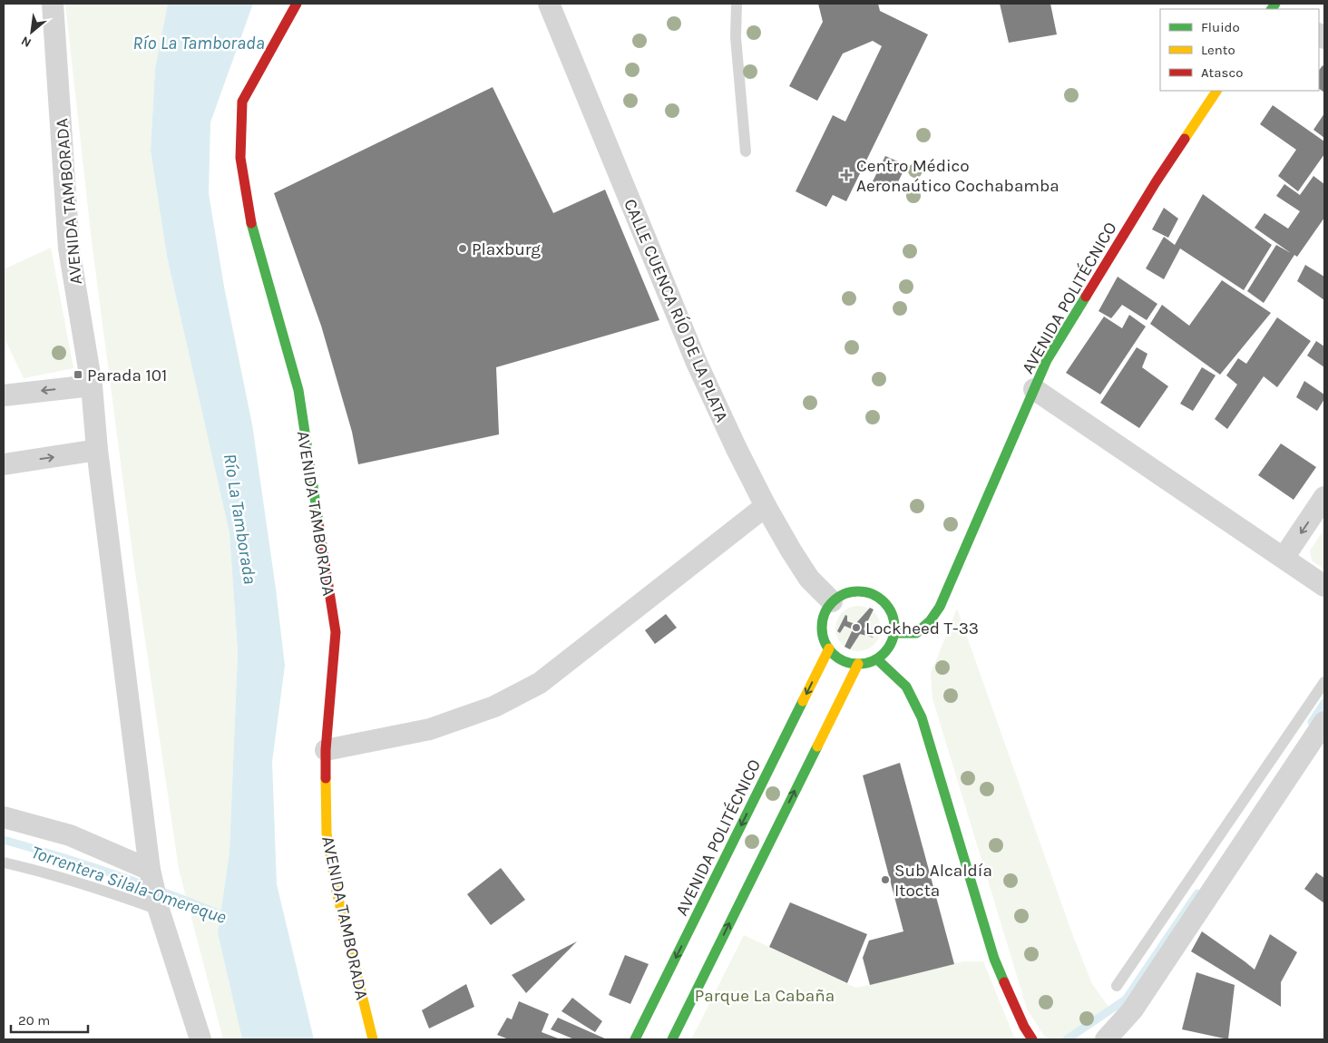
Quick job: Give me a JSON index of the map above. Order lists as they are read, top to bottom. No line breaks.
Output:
{"streets":{"main road":["AVENIDA TAMBORADA","AVENIDA POLITÉCNICO"],"street":["CALLE CUENCA RÍO DE LA PLATA"]},"crossings":[["AVENIDA POLITÉCNICO","CALLE CUENCA RÍO DE LA PLATA"]],"water":["Río La Tamborada","Torrentera Silala-Omereque"],"parks":["Parque La Cabaña"],"places":{"health":["Centro Médico Aeronaútico Cochabamba"],"other":["Plaxburg","Lockheed T-33","Sub Alcaldía Itocta"],"transit":["Parada 101"]},"legend":["Fluido","Lento","Atasco"],"scale_bar":"20 m","north":"bottom left"}
